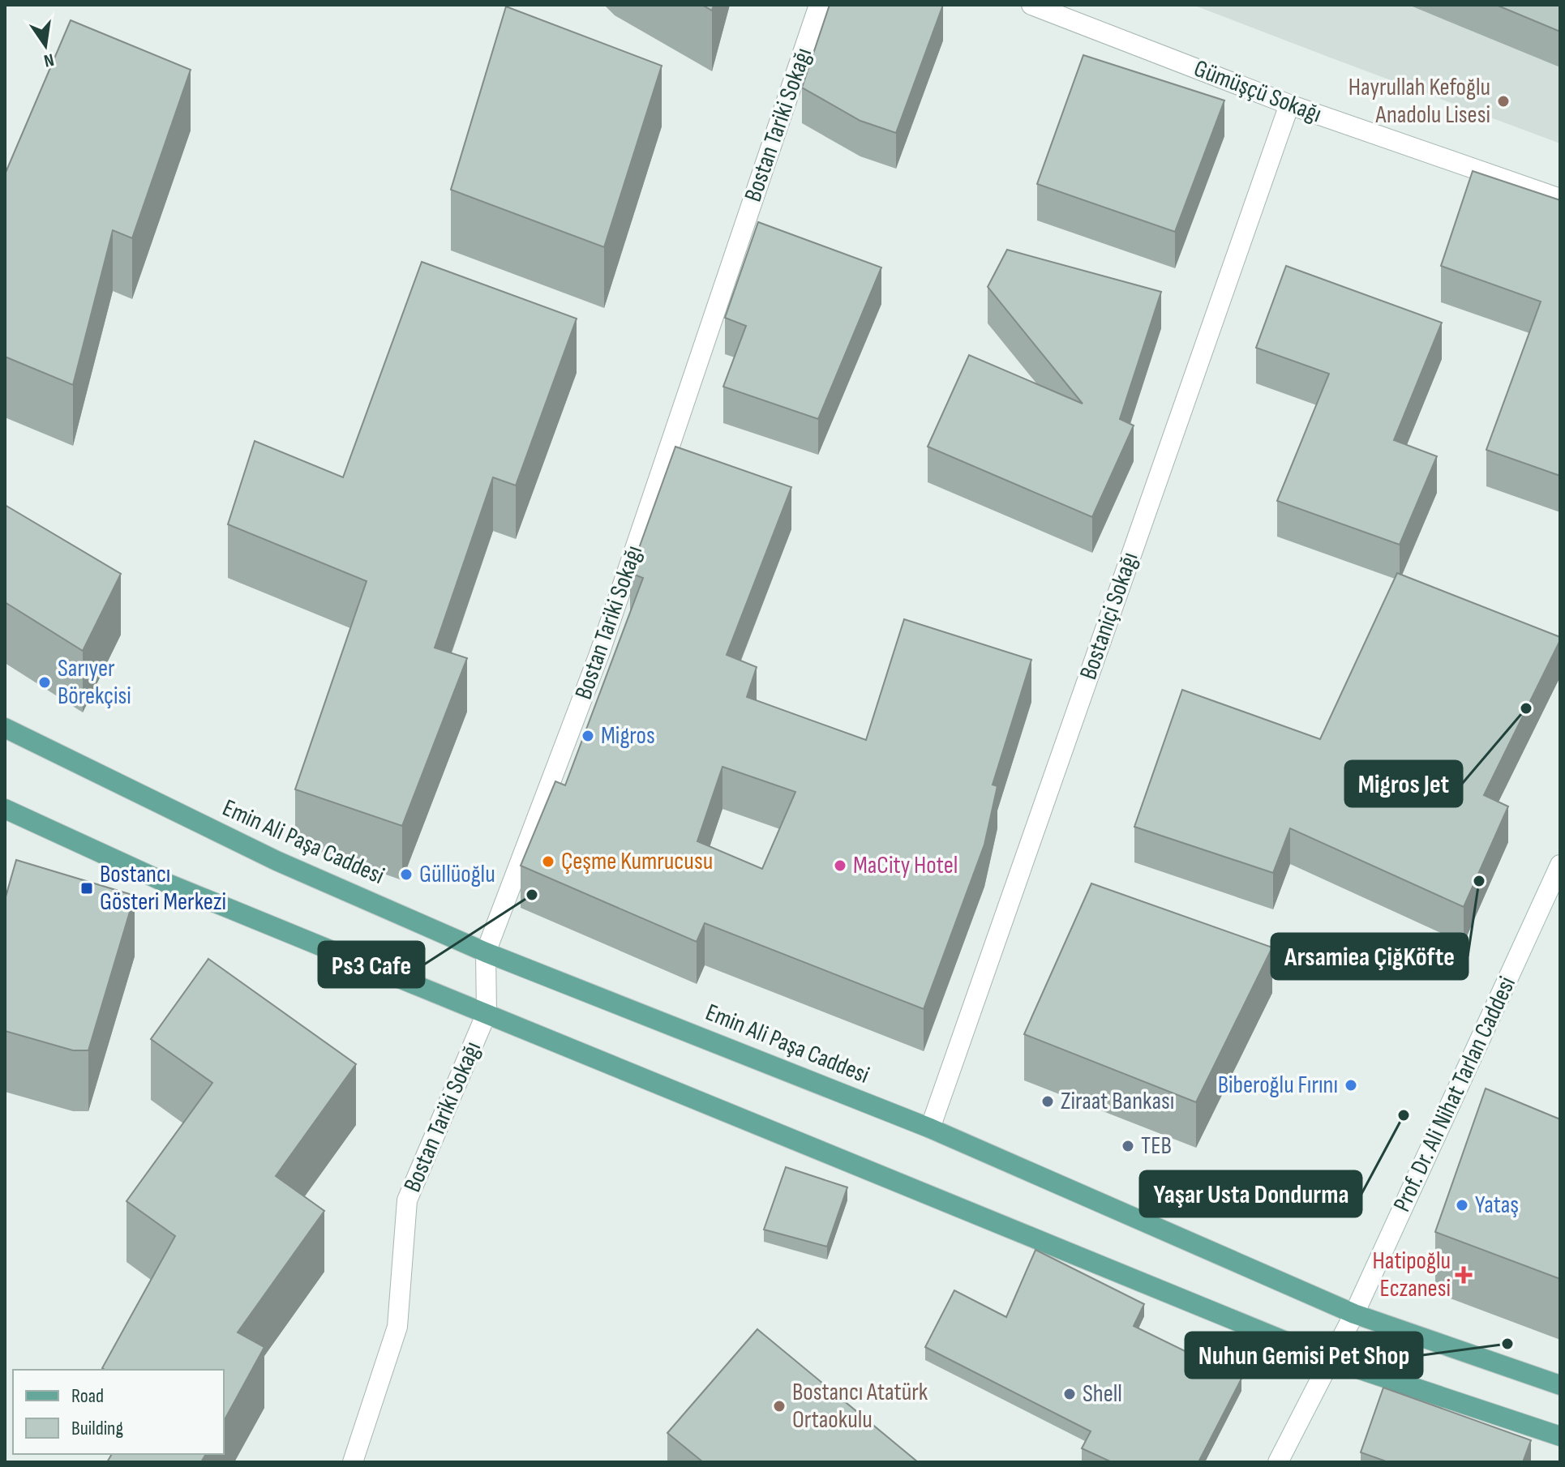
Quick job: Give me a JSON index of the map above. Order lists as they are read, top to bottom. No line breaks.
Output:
{"streets":{"main road":["Emin Ali Paşa Caddesi"],"street":["Gümüşçü Sokağı","Bostan Tariki Sokağı","Bostaniçi Sokağı","Prof. Dr. Ali Nihat Tarlan Caddesi"]},"crossings":[["Gümüşçü Sokağı","Bostaniçi Sokağı"],["Bostan Tariki Sokağı","Emin Ali Paşa Caddesi"],["Bostaniçi Sokağı","Emin Ali Paşa Caddesi"],["Emin Ali Paşa Caddesi","Prof. Dr. Ali Nihat Tarlan Caddesi"]],"places":{"other":["Hayrullah Kefoğlu Anadolu Lisesi","Sarıyer Börekçisi","Migros Jet","Migros","Çeşme Kumrucusu","MaCity Hotel","Güllüoğlu","Arsamiea ÇiğKöfte","Ps3 Cafe","Biberoğlu Fırını","Ziraat Bankası","Yaşar Usta Dondurma","TEB","Yataş","Nuhun Gemisi Pet Shop","Shell","Bostancı Atatürk Ortaokulu"],"transit":["Bostancı Gösteri Merkezi"],"health":["Hatipoğlu Eczanesi"]},"legend":["Road","Building"],"north":"bottom"}
